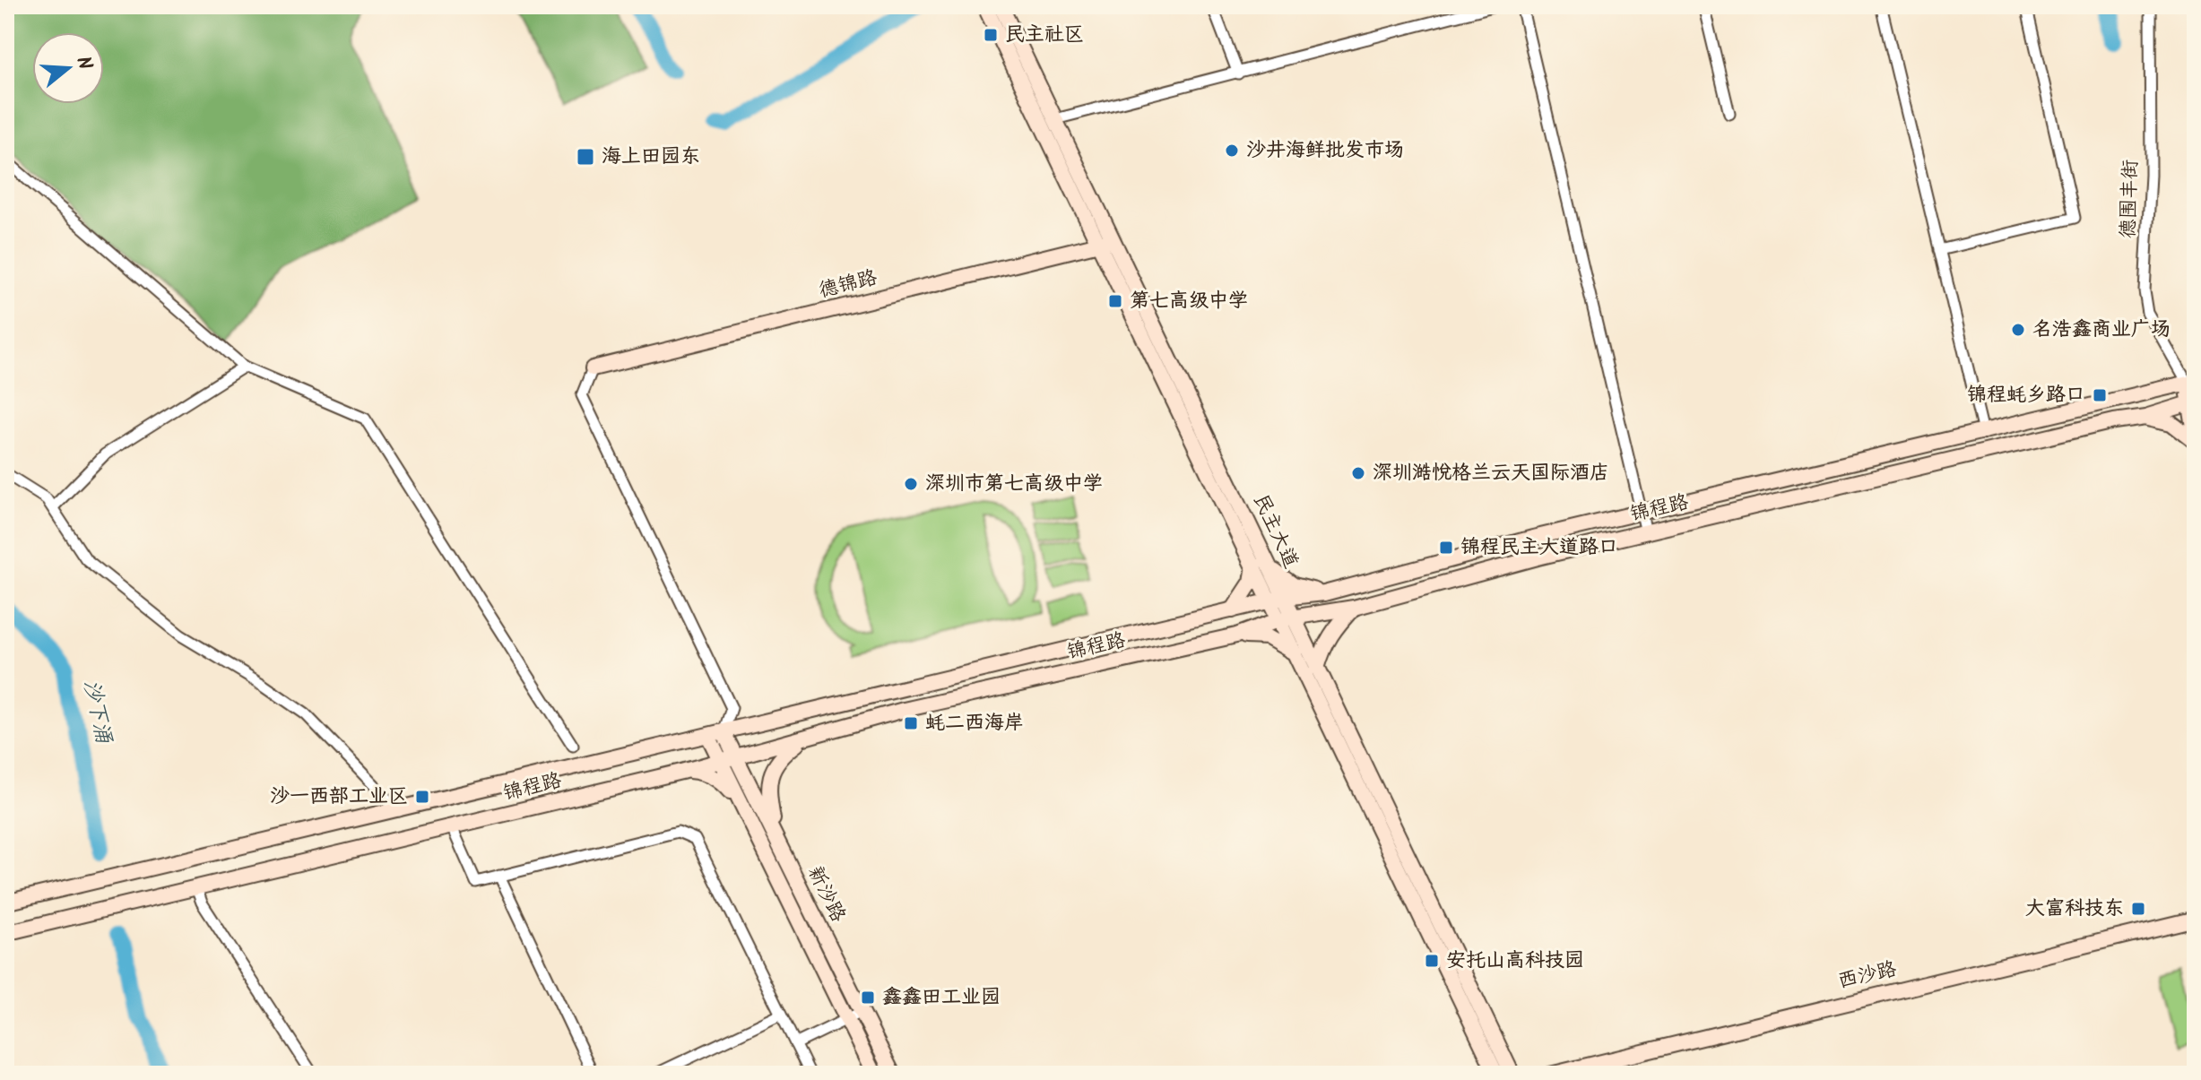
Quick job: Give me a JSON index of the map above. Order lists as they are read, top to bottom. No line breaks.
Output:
{"streets":{"main road":["德锦路","锦程路","民主大道","新沙路","西沙路"],"street":["德围丰街"]},"crossings":[["德围丰街","锦程路"],["德锦路","民主大道"],["锦程路","民主大道"],["锦程路","新沙路"]],"water":["沙下涌"],"places":{"transit":["民主社区","海上田园东","第七高级中学","锦程蚝乡路口","锦程民主大道路口","蚝二西海岸","沙一西部工业区","大富科技东","安托山高科技园","鑫鑫田工业园"],"other":["沙井海鲜批发市场","名浩鑫商业广场","深圳澔悦格兰云天国际酒店","深圳市第七高级中学"]},"north":"right"}
